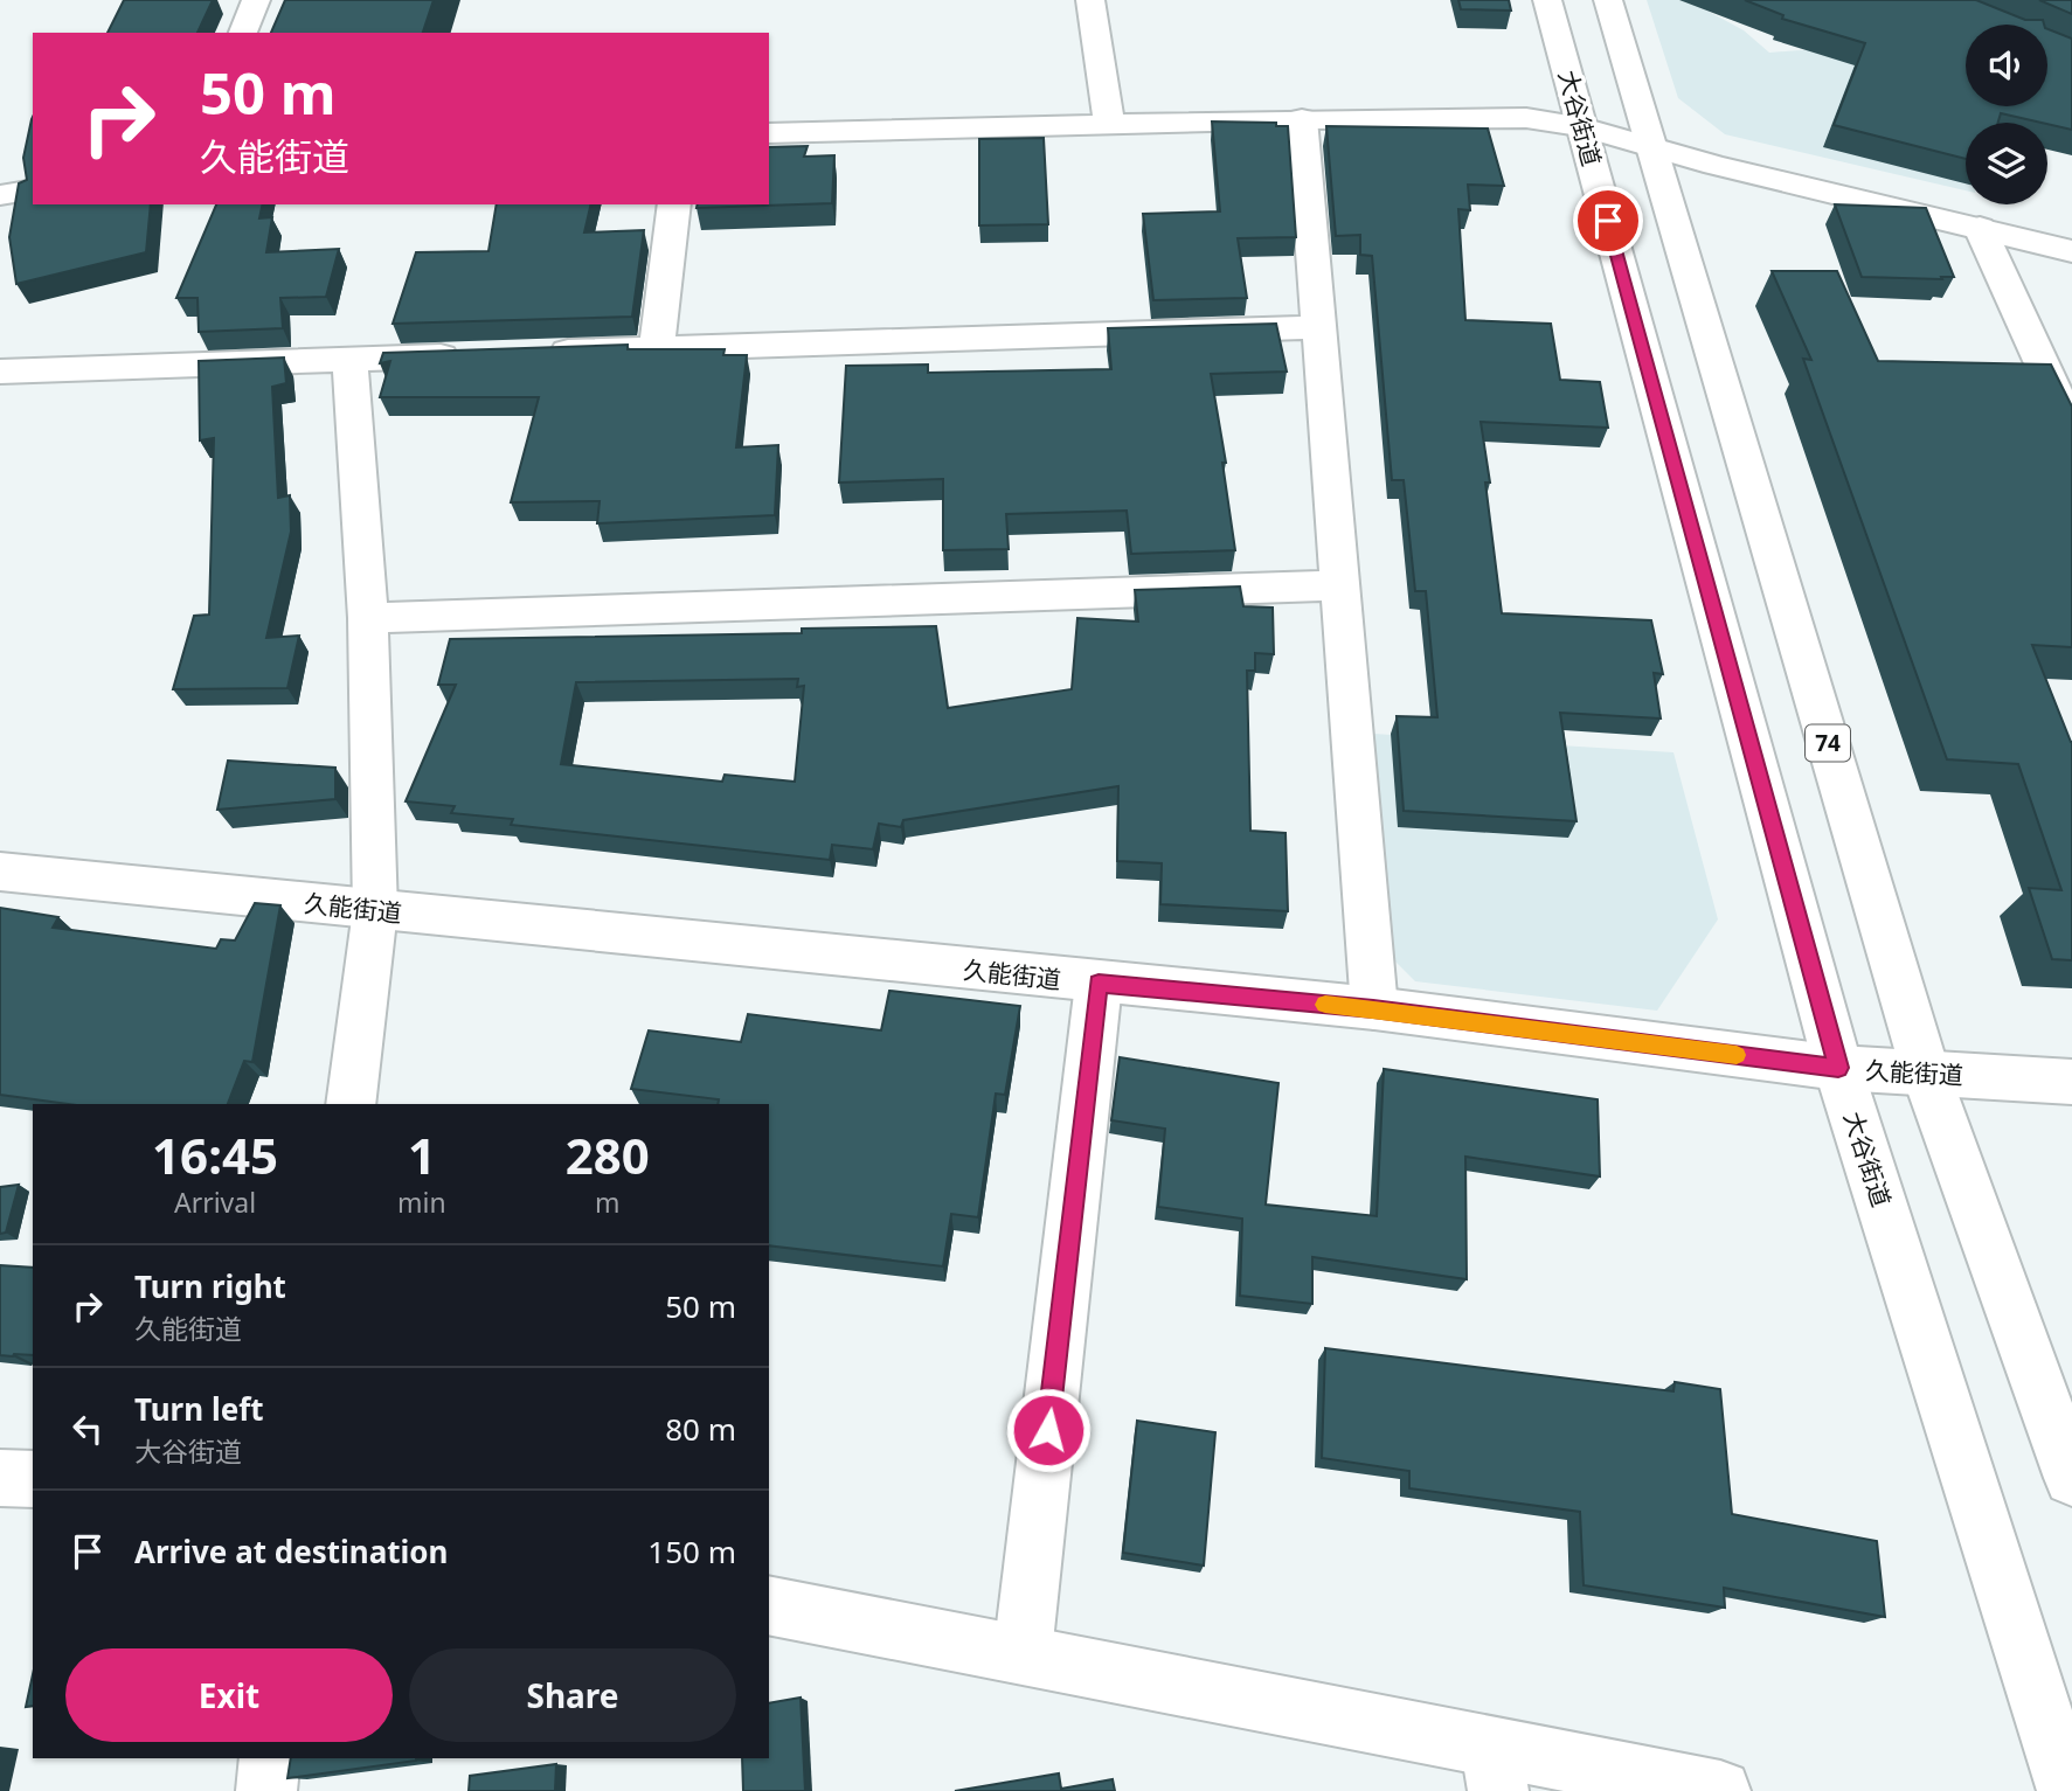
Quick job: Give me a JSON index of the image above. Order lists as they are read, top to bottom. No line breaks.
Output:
{"streets":{"street":["大谷街道","74","久能街道"]},"crossings":[["大谷街道","久能街道"],["74","久能街道"]],"page":{"turn":["50 m","久能街道"],"eta":["16:45","Arrival","1","min","280","m"],"list":[{"name":"Turn right","note":"久能街道","value":"50 m"},{"name":"Turn left","note":"大谷街道","value":"80 m"},{"name":"Arrive at destination","value":"150 m"}],"buttons":["Exit","Share"]}}
